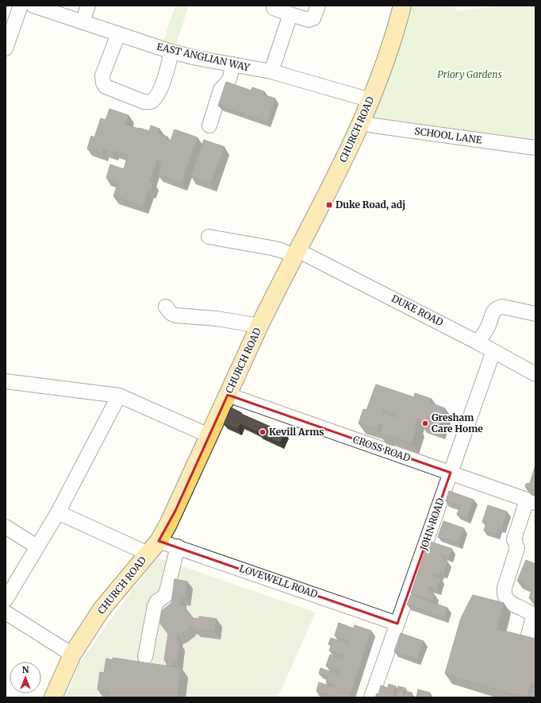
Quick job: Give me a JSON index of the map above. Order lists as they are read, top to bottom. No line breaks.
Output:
{"streets":{"main road":["CHURCH ROAD"],"street":["EAST ANGLIAN WAY","SCHOOL LANE","DUKE ROAD","CROSS ROAD","JOHN ROAD","LOVEWELL ROAD"]},"crossings":[["EAST ANGLIAN WAY","CHURCH ROAD"],["CHURCH ROAD","SCHOOL LANE"],["CHURCH ROAD","DUKE ROAD"],["CHURCH ROAD","CROSS ROAD"],["CHURCH ROAD","LOVEWELL ROAD"],["DUKE ROAD","JOHN ROAD"],["CROSS ROAD","JOHN ROAD"],["JOHN ROAD","LOVEWELL ROAD"]],"parks":["Priory Gardens"],"places":{"transit":["Duke Road, adj"],"other":["Gresham Care Home","Kevill Arms"]},"north":"top"}
